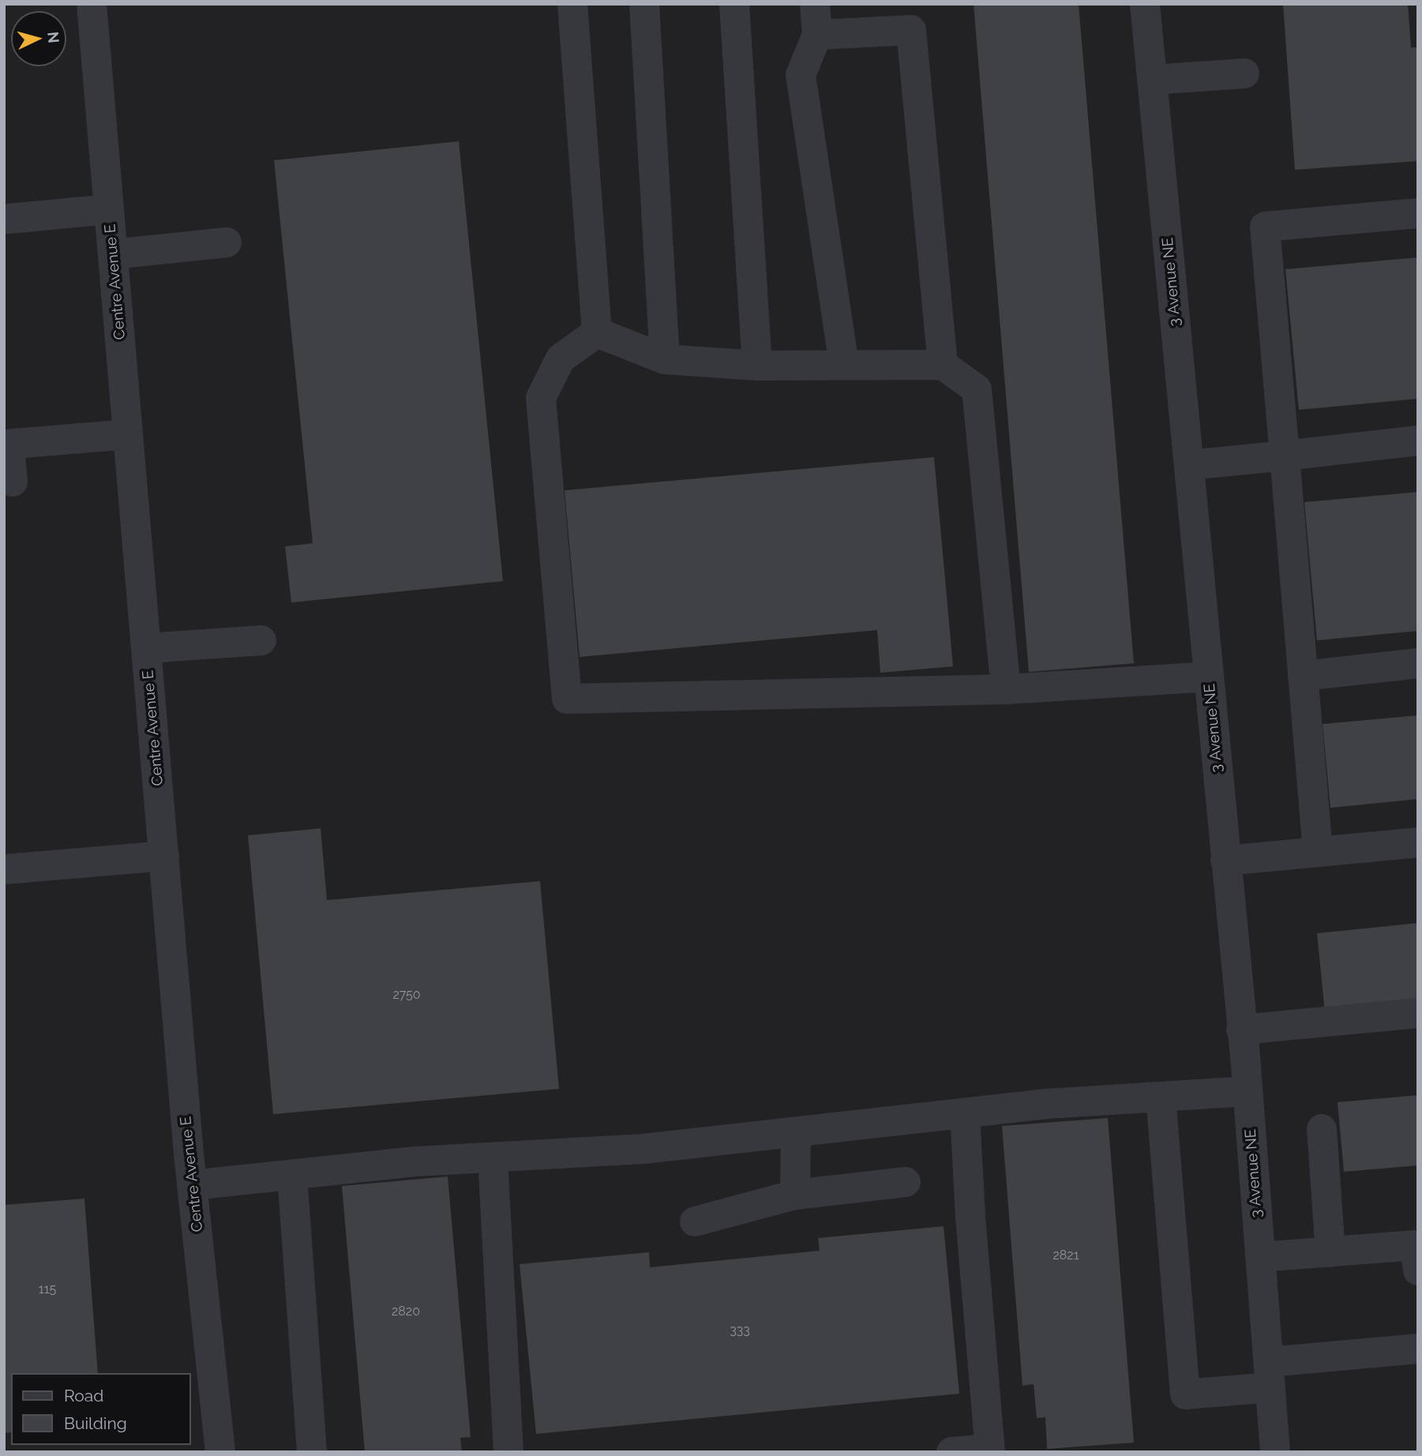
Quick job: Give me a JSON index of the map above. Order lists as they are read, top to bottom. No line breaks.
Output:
{"streets":{"street":["Centre Avenue E","3 Avenue NE"]},"house_numbers":["2750","2821","115","2820","333"],"legend":["Road","Building"],"north":"right"}
